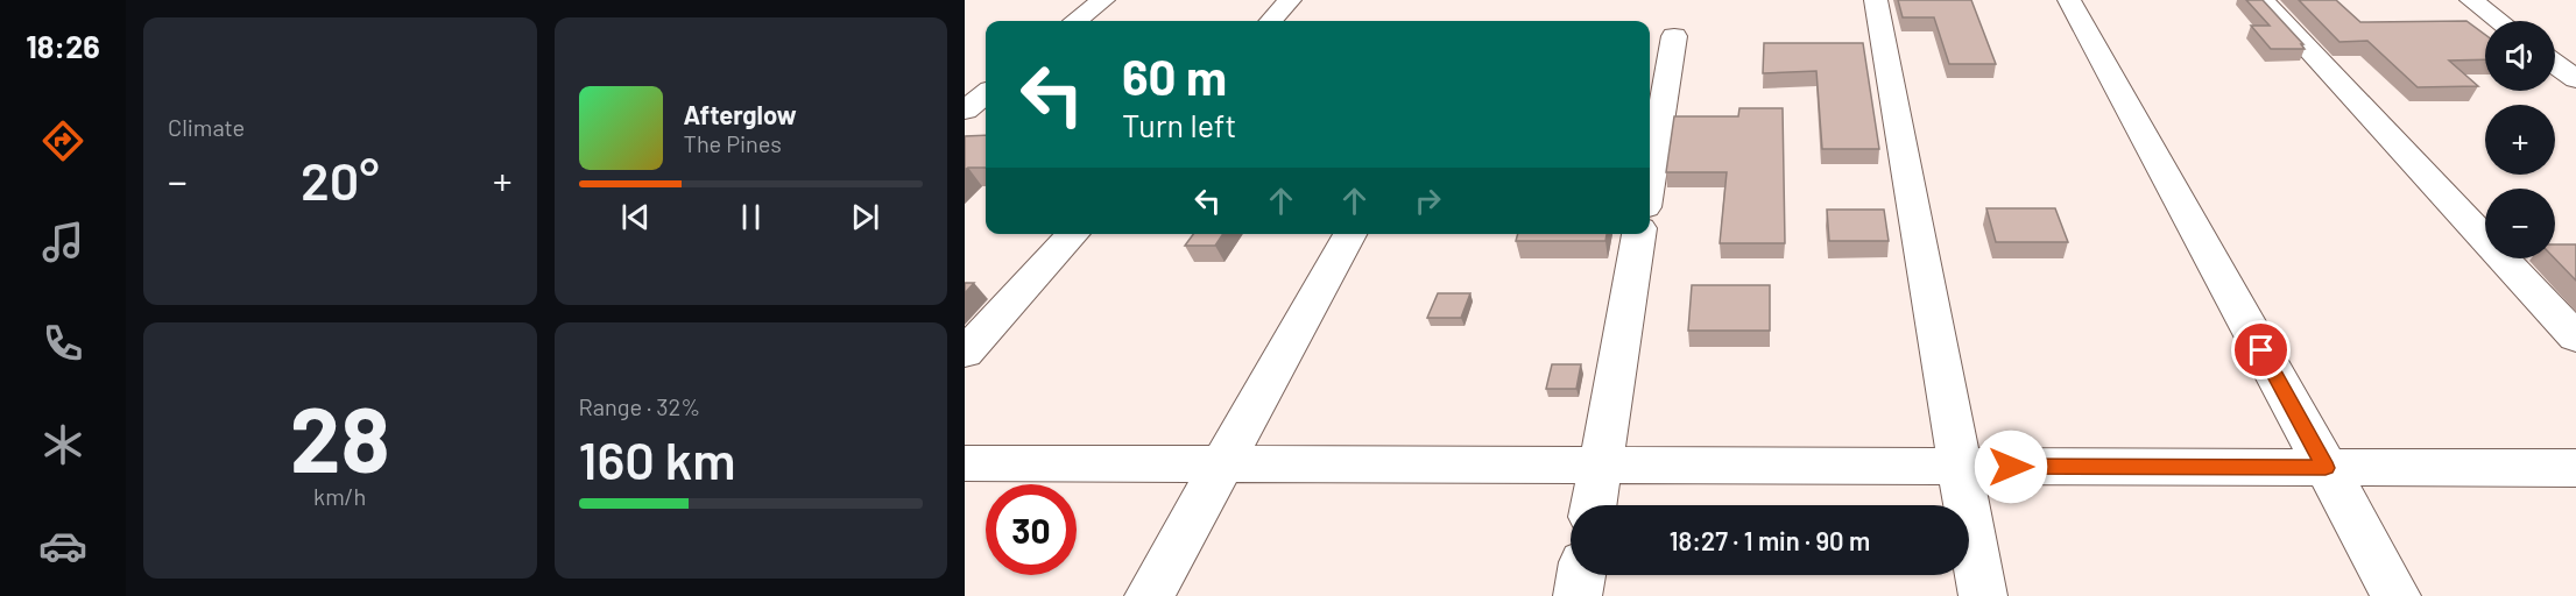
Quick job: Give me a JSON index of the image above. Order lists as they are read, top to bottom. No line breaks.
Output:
{"page":{"tabs":"18:26","tile":["Climate",["28","km/h"],["Range · 32%","160 km"]],"map_buttons":["+","−"],"turn":["60 m","Turn left"],"song":["Afterglow","The Pines"],"heat":["−","20°","+"],"limit":"30","trip":"18:27 · 1 min · 90 m"}}
